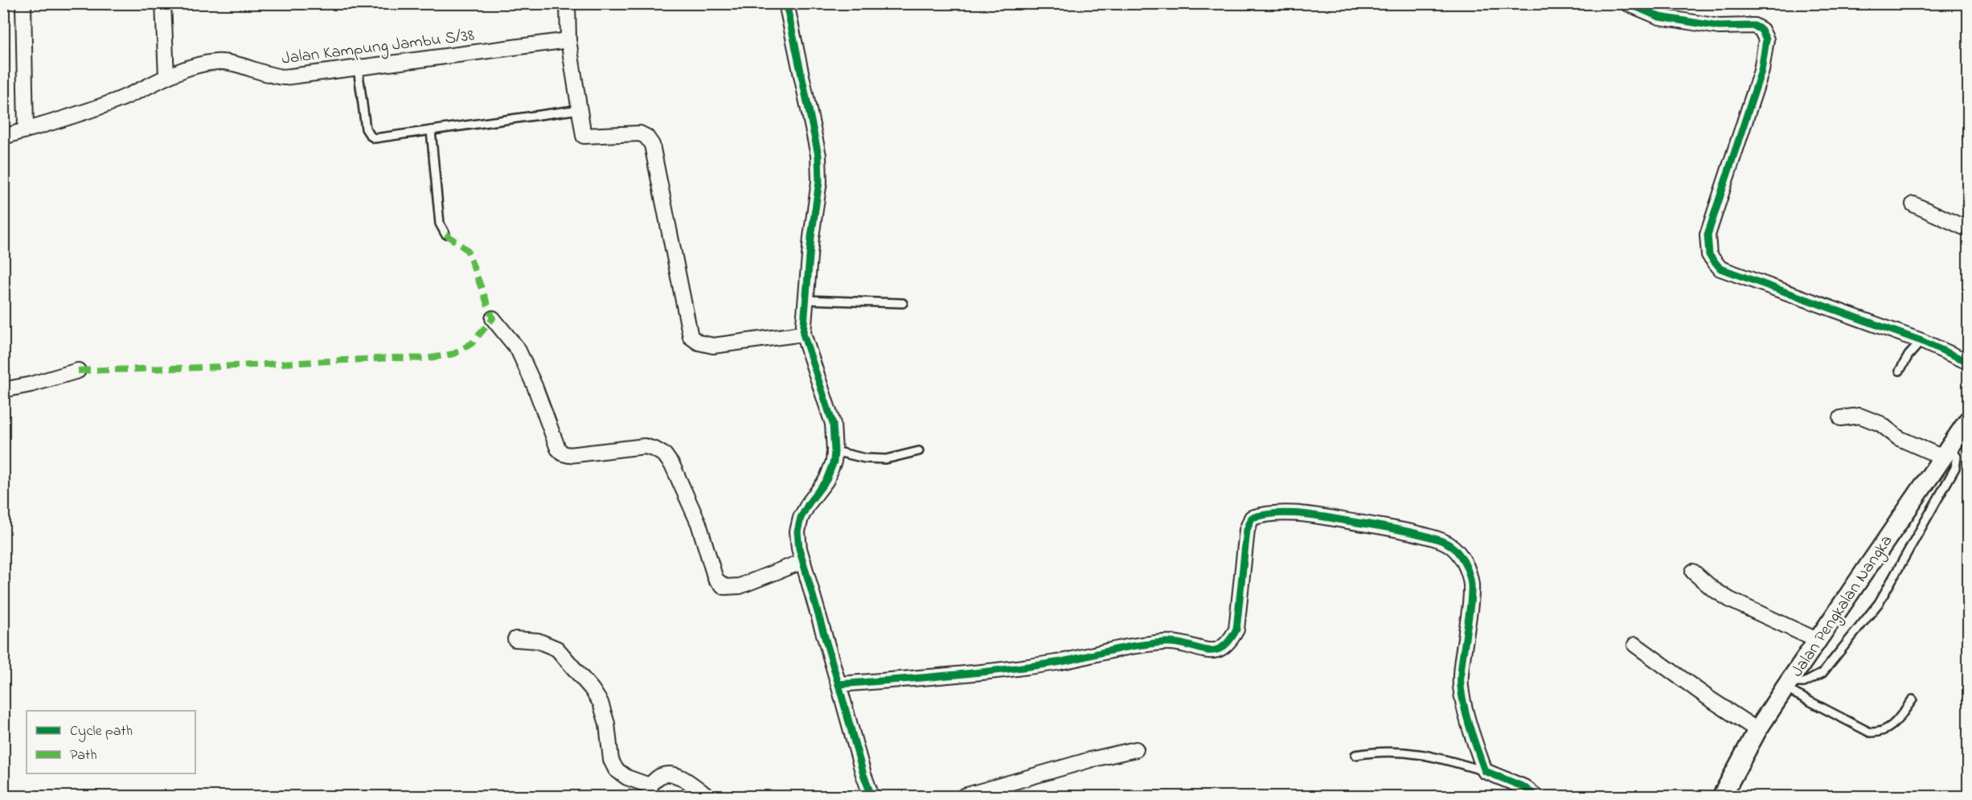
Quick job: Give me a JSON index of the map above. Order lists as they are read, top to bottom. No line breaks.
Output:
{"streets":{"street":["Jalan Kampung Jambu S/38","Jalan Pengkalan Nangka"]},"legend":["Cycle path","Path"]}
